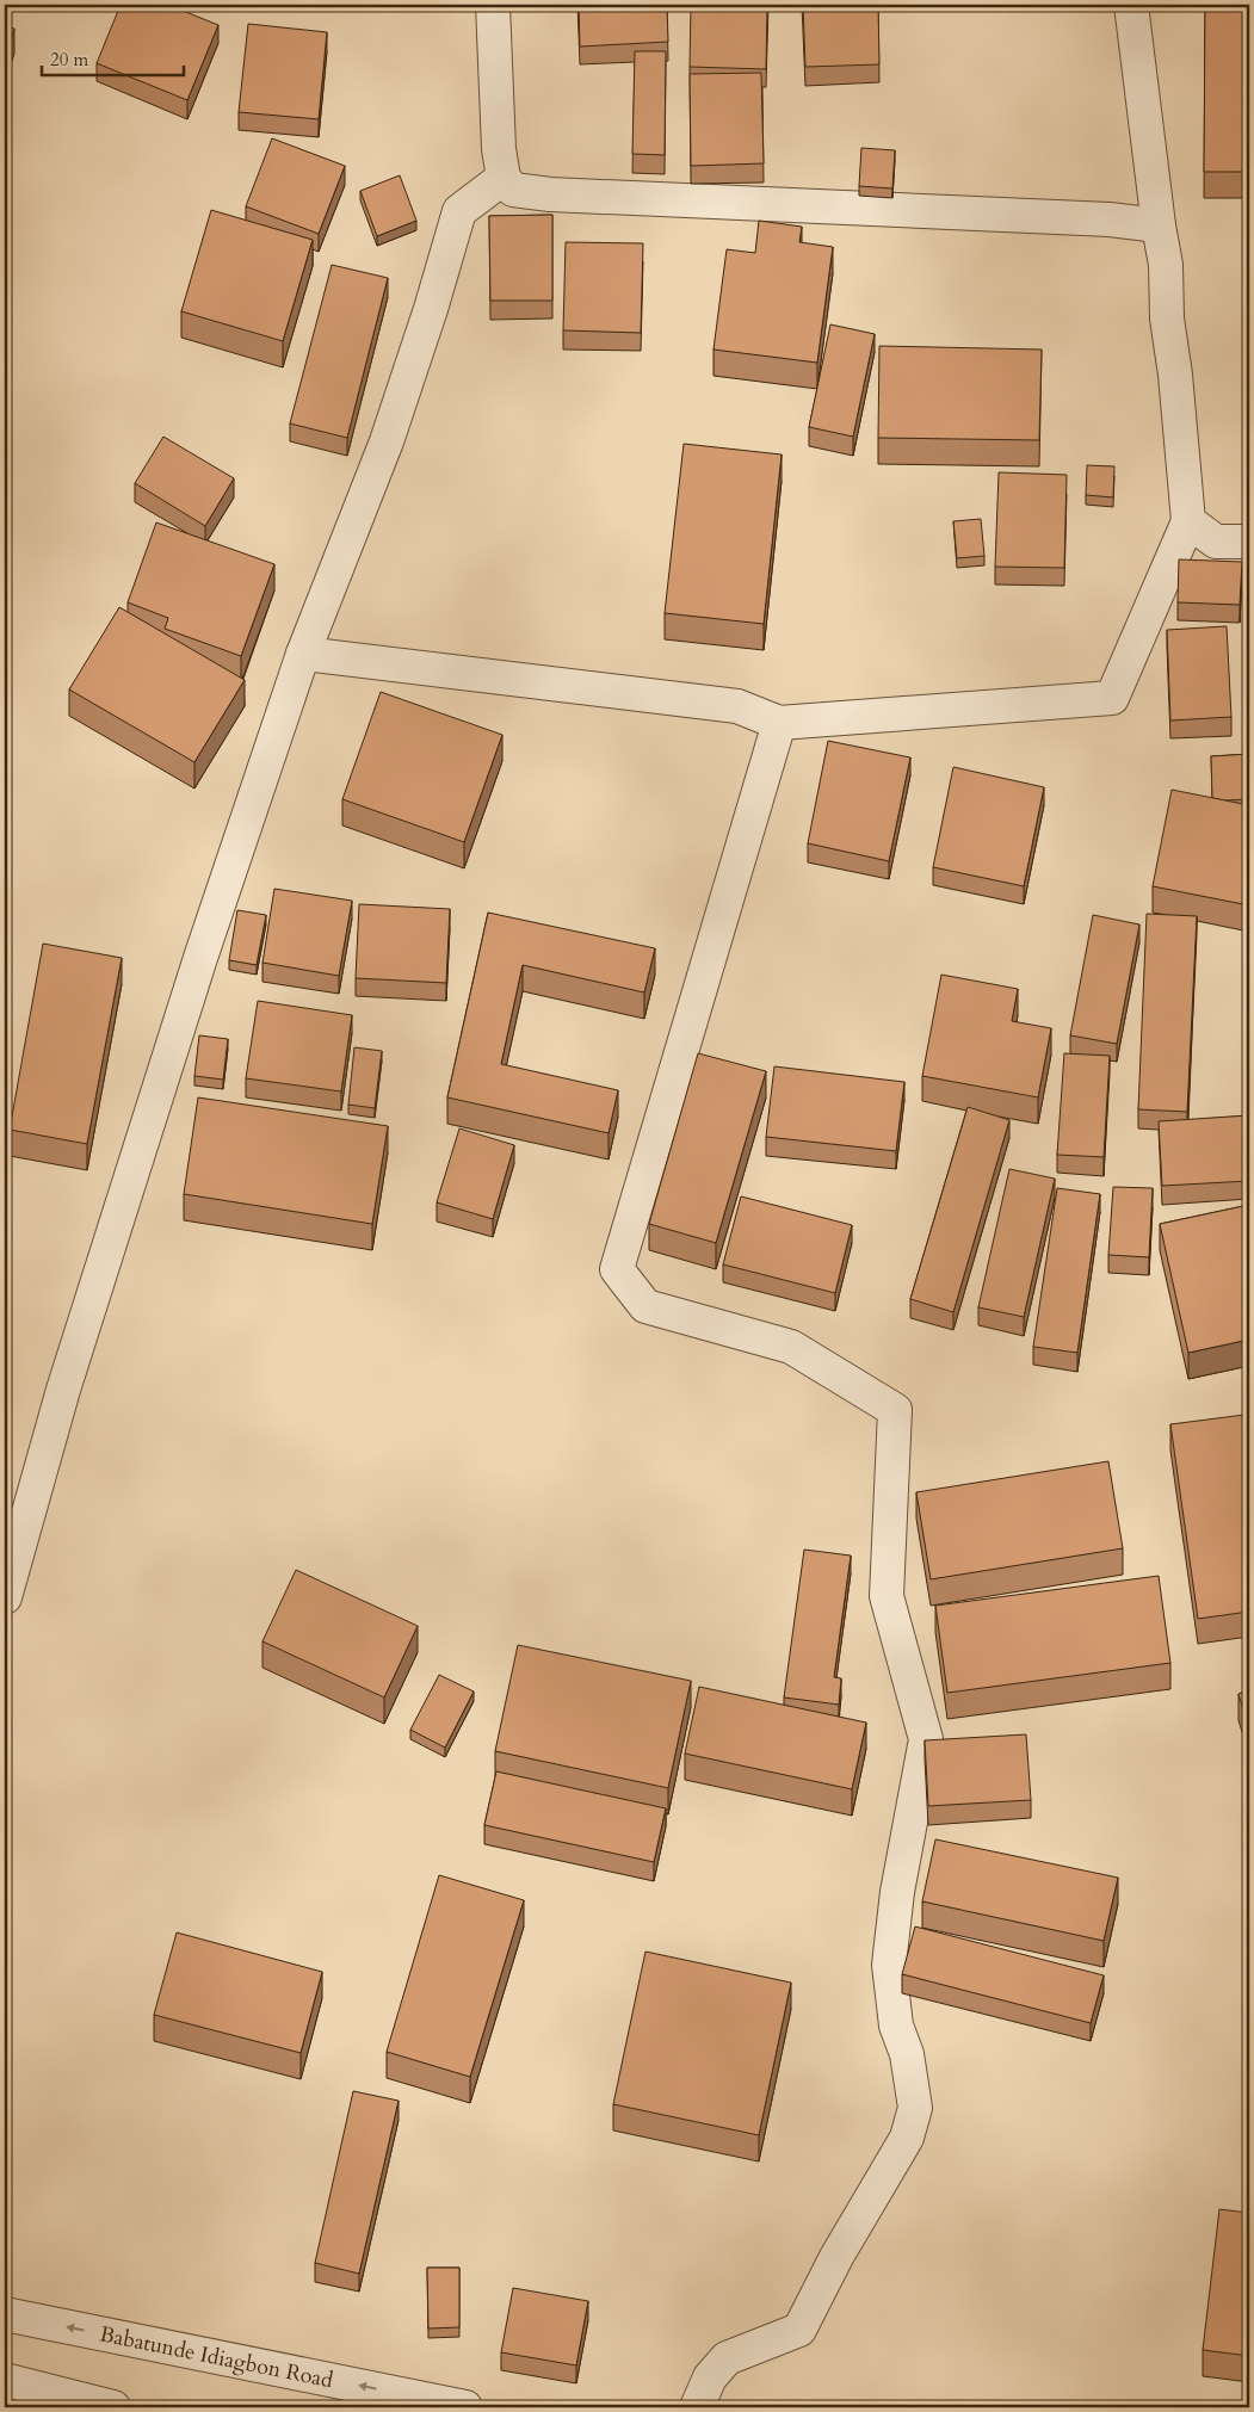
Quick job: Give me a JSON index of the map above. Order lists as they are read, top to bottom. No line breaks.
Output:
{"streets":{"street":["Babatunde Idiagbon Road"]},"one_way":["Babatunde Idiagbon Road"],"scale_bar":"20 m"}
